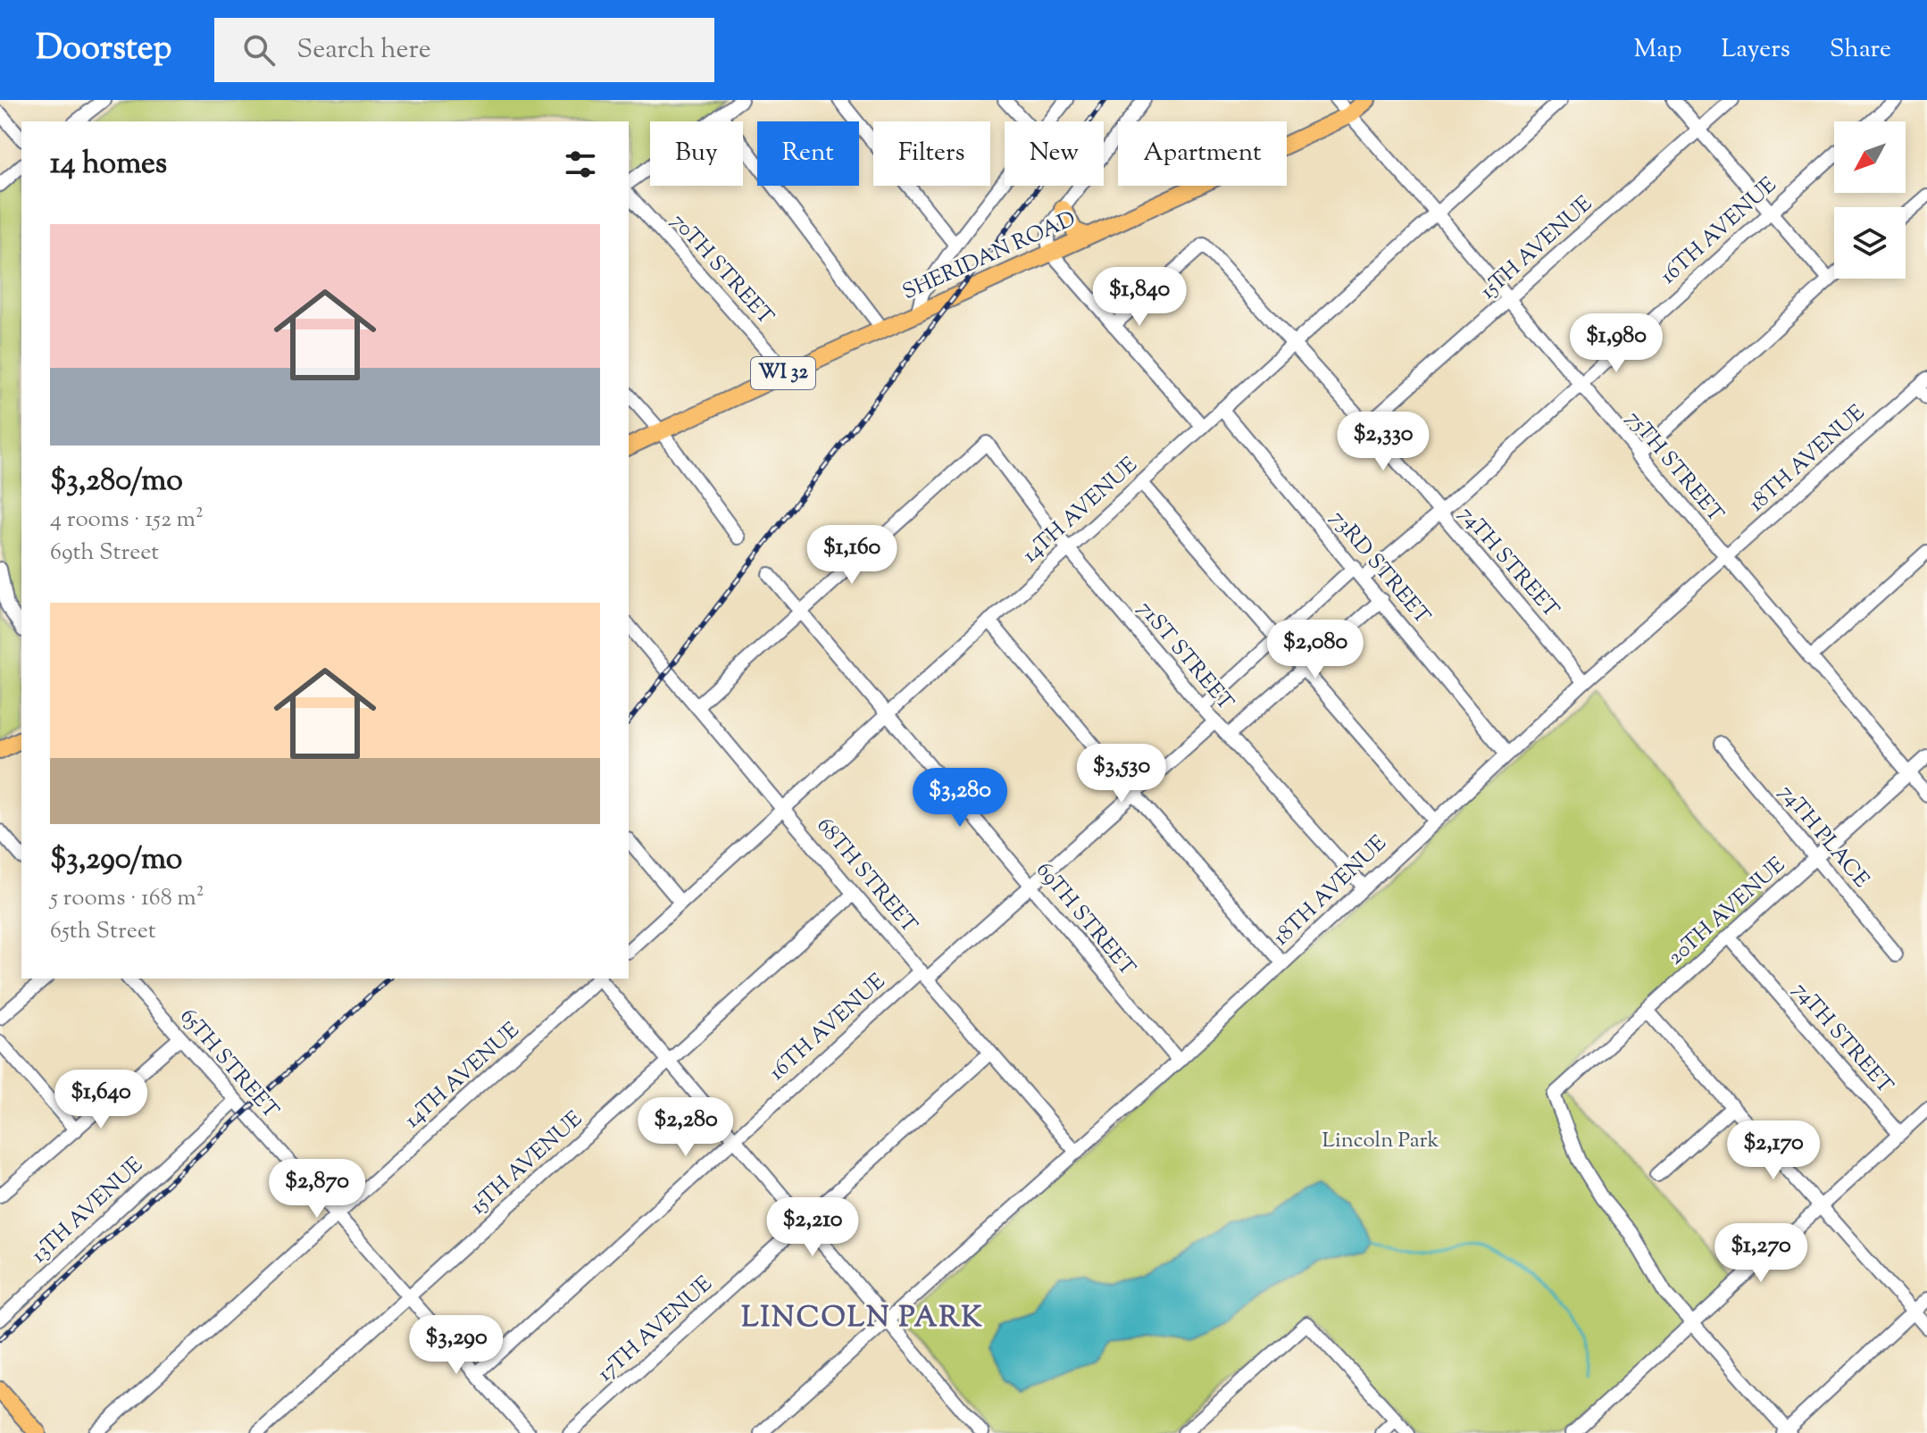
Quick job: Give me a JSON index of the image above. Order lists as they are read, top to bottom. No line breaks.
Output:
{"streets":{"main road":["SHERIDAN ROAD","WI 32"],"street":["16TH AVENUE","15TH AVENUE","70TH STREET","18TH AVENUE","75TH STREET","14TH AVENUE","74TH STREET","73RD STREET","71ST STREET","74TH PLACE","68TH STREET","20TH AVENUE","69TH STREET","65TH STREET","13TH AVENUE","17TH AVENUE"]},"crossings":[["16TH AVENUE","75TH STREET"],["16TH AVENUE","74TH STREET"],["16TH AVENUE","73RD STREET"],["16TH AVENUE","71ST STREET"],["16TH AVENUE","68TH STREET"],["16TH AVENUE","69TH STREET"],["16TH AVENUE","65TH STREET"],["15TH AVENUE","75TH STREET"],["15TH AVENUE","74TH STREET"],["15TH AVENUE","68TH STREET"],["15TH AVENUE","65TH STREET"],["SHERIDAN ROAD","70TH STREET"],["SHERIDAN ROAD","75TH STREET"],["18TH AVENUE","75TH STREET"],["18TH AVENUE","74TH STREET"],["18TH AVENUE","73RD STREET"],["18TH AVENUE","71ST STREET"],["18TH AVENUE","68TH STREET"],["18TH AVENUE","69TH STREET"],["75TH STREET","14TH AVENUE"],["75TH STREET","20TH AVENUE"],["14TH AVENUE","74TH STREET"],["14TH AVENUE","73RD STREET"],["14TH AVENUE","71ST STREET"],["14TH AVENUE","68TH STREET"],["14TH AVENUE","69TH STREET"],["14TH AVENUE","65TH STREET"],["74TH STREET","20TH AVENUE"],["71ST STREET","69TH STREET"],["74TH PLACE","20TH AVENUE"],["68TH STREET","17TH AVENUE"],["65TH STREET","13TH AVENUE"]],"districts":["LINCOLN PARK"],"parks":["Lincoln Park"],"north":"bottom left","page":{"header":"Doorstep","search":"Search here","nav":["Map","Layers","Share"],"chip":["Buy","Rent","Filters","New","Apartment"],"heading":"14 homes","list":[{"name":"$3,280/mo","note":"4 rooms · 152 m² · 69th Street"},{"name":"$3,290/mo","note":"5 rooms · 168 m² · 65th Street"}],"price":["$1,840","$1,980","$2,330","$1,160","$2,080","$3,530","$3,280","$1,640","$2,280","$2,170","$2,870","$2,210","$1,270","$3,290"]}}
